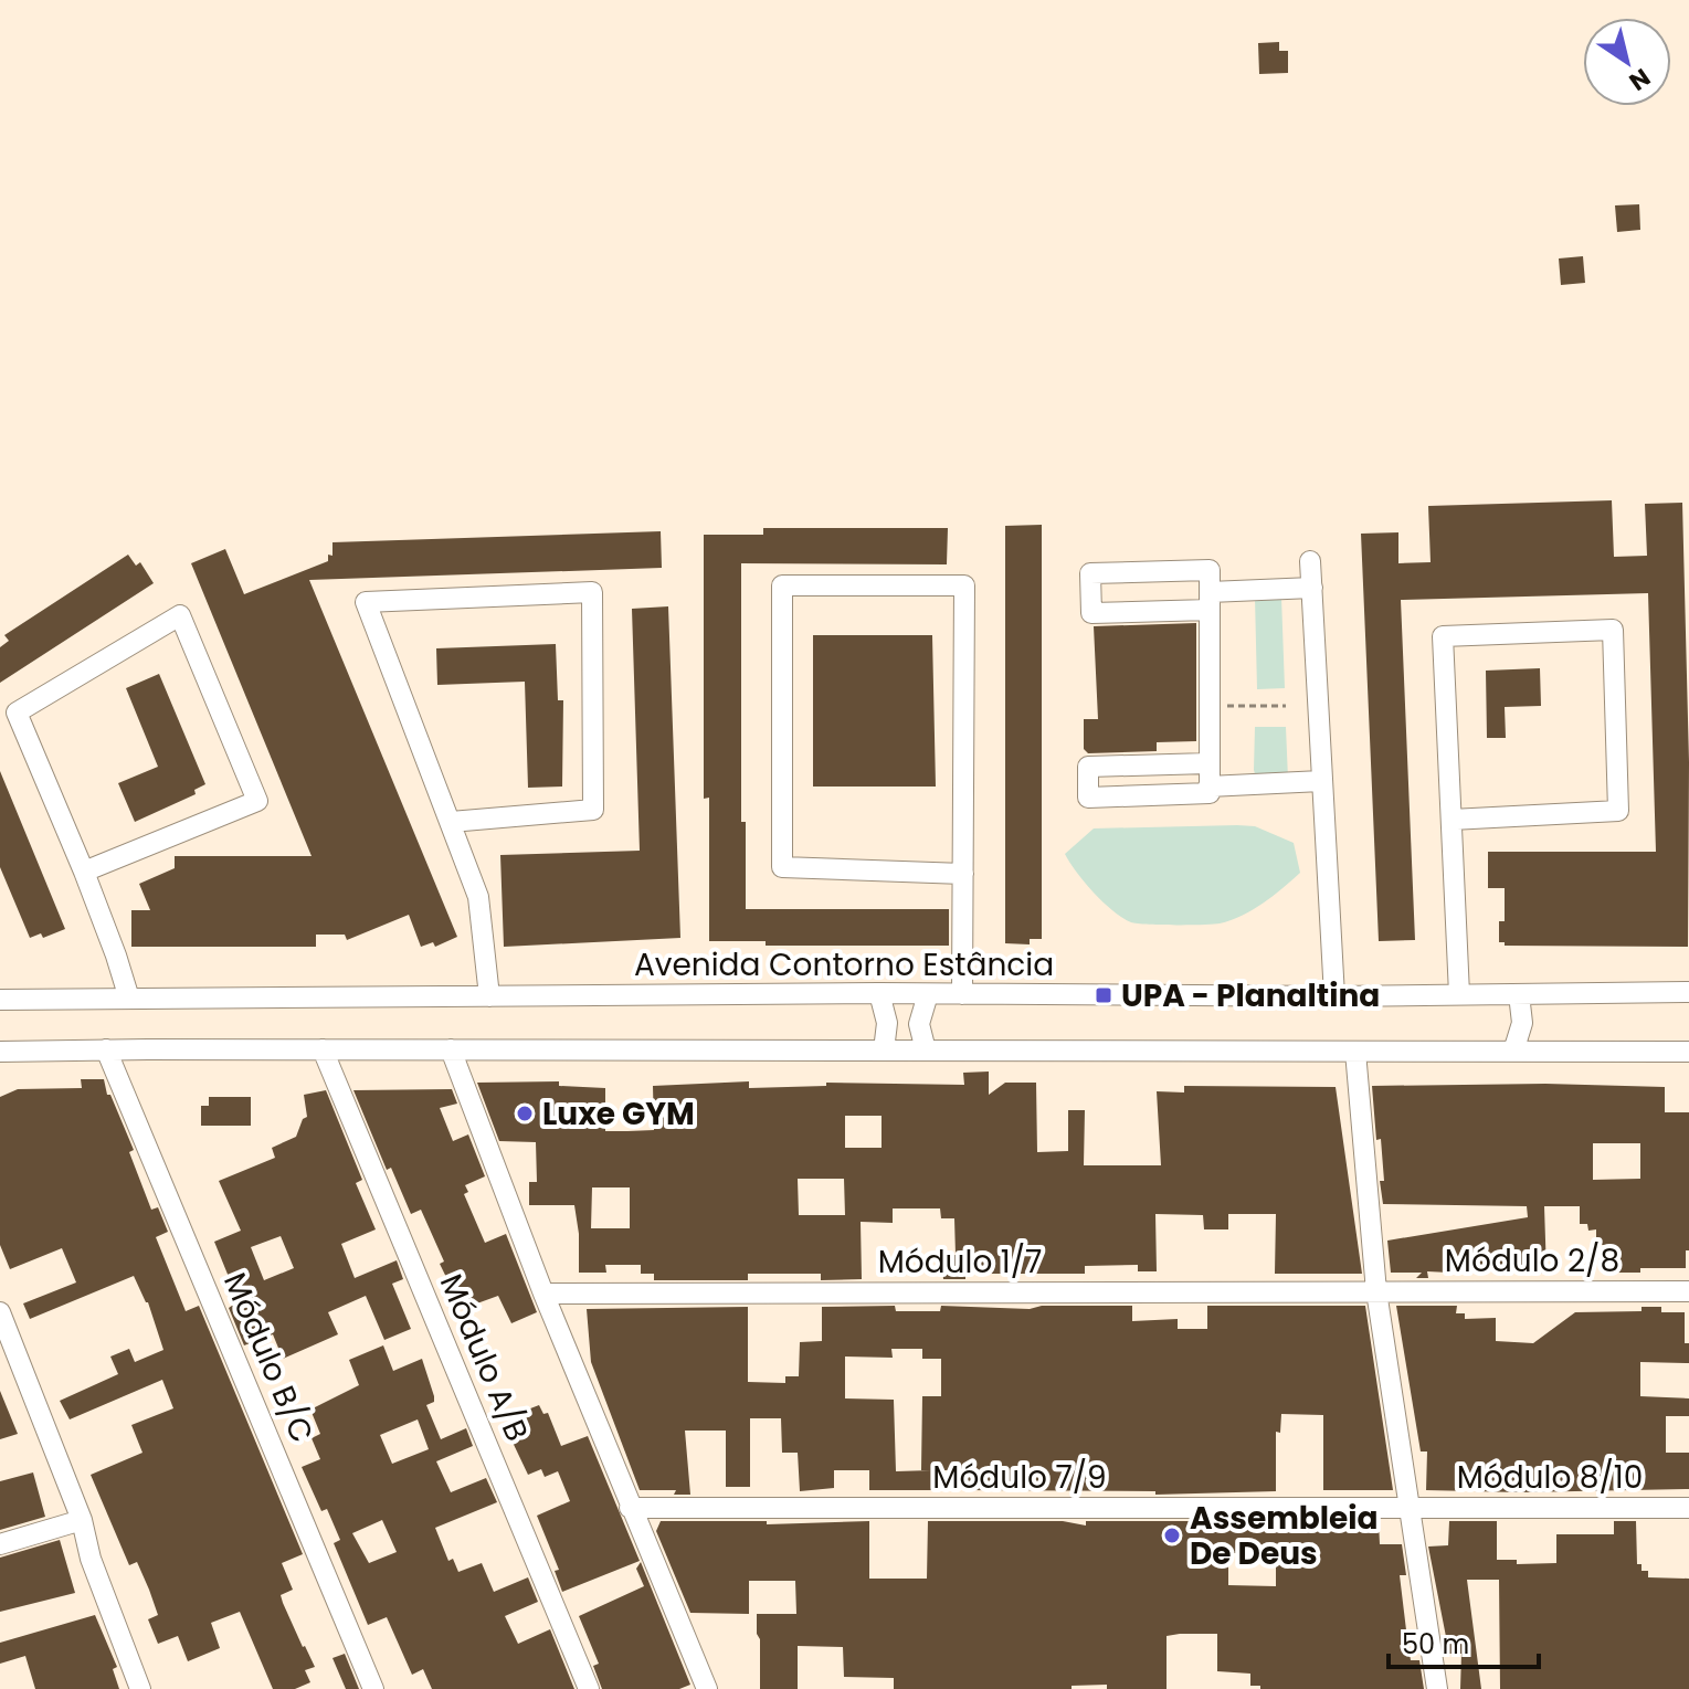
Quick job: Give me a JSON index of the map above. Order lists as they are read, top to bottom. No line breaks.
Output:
{"streets":{"street":["Avenida Contorno Estância","Módulo 2/8","Módulo 1/7","Módulo B/C","Módulo A/B","Módulo 7/9","Módulo 8/10"]},"crossings":[["Módulo 2/8","Módulo 1/7"],["Módulo 7/9","Módulo 8/10"]],"places":{"transit":["UPA - Planaltina"],"other":["Luxe GYM","Assembleia De Deus"]},"scale_bar":"50 m","north":"bottom right"}
